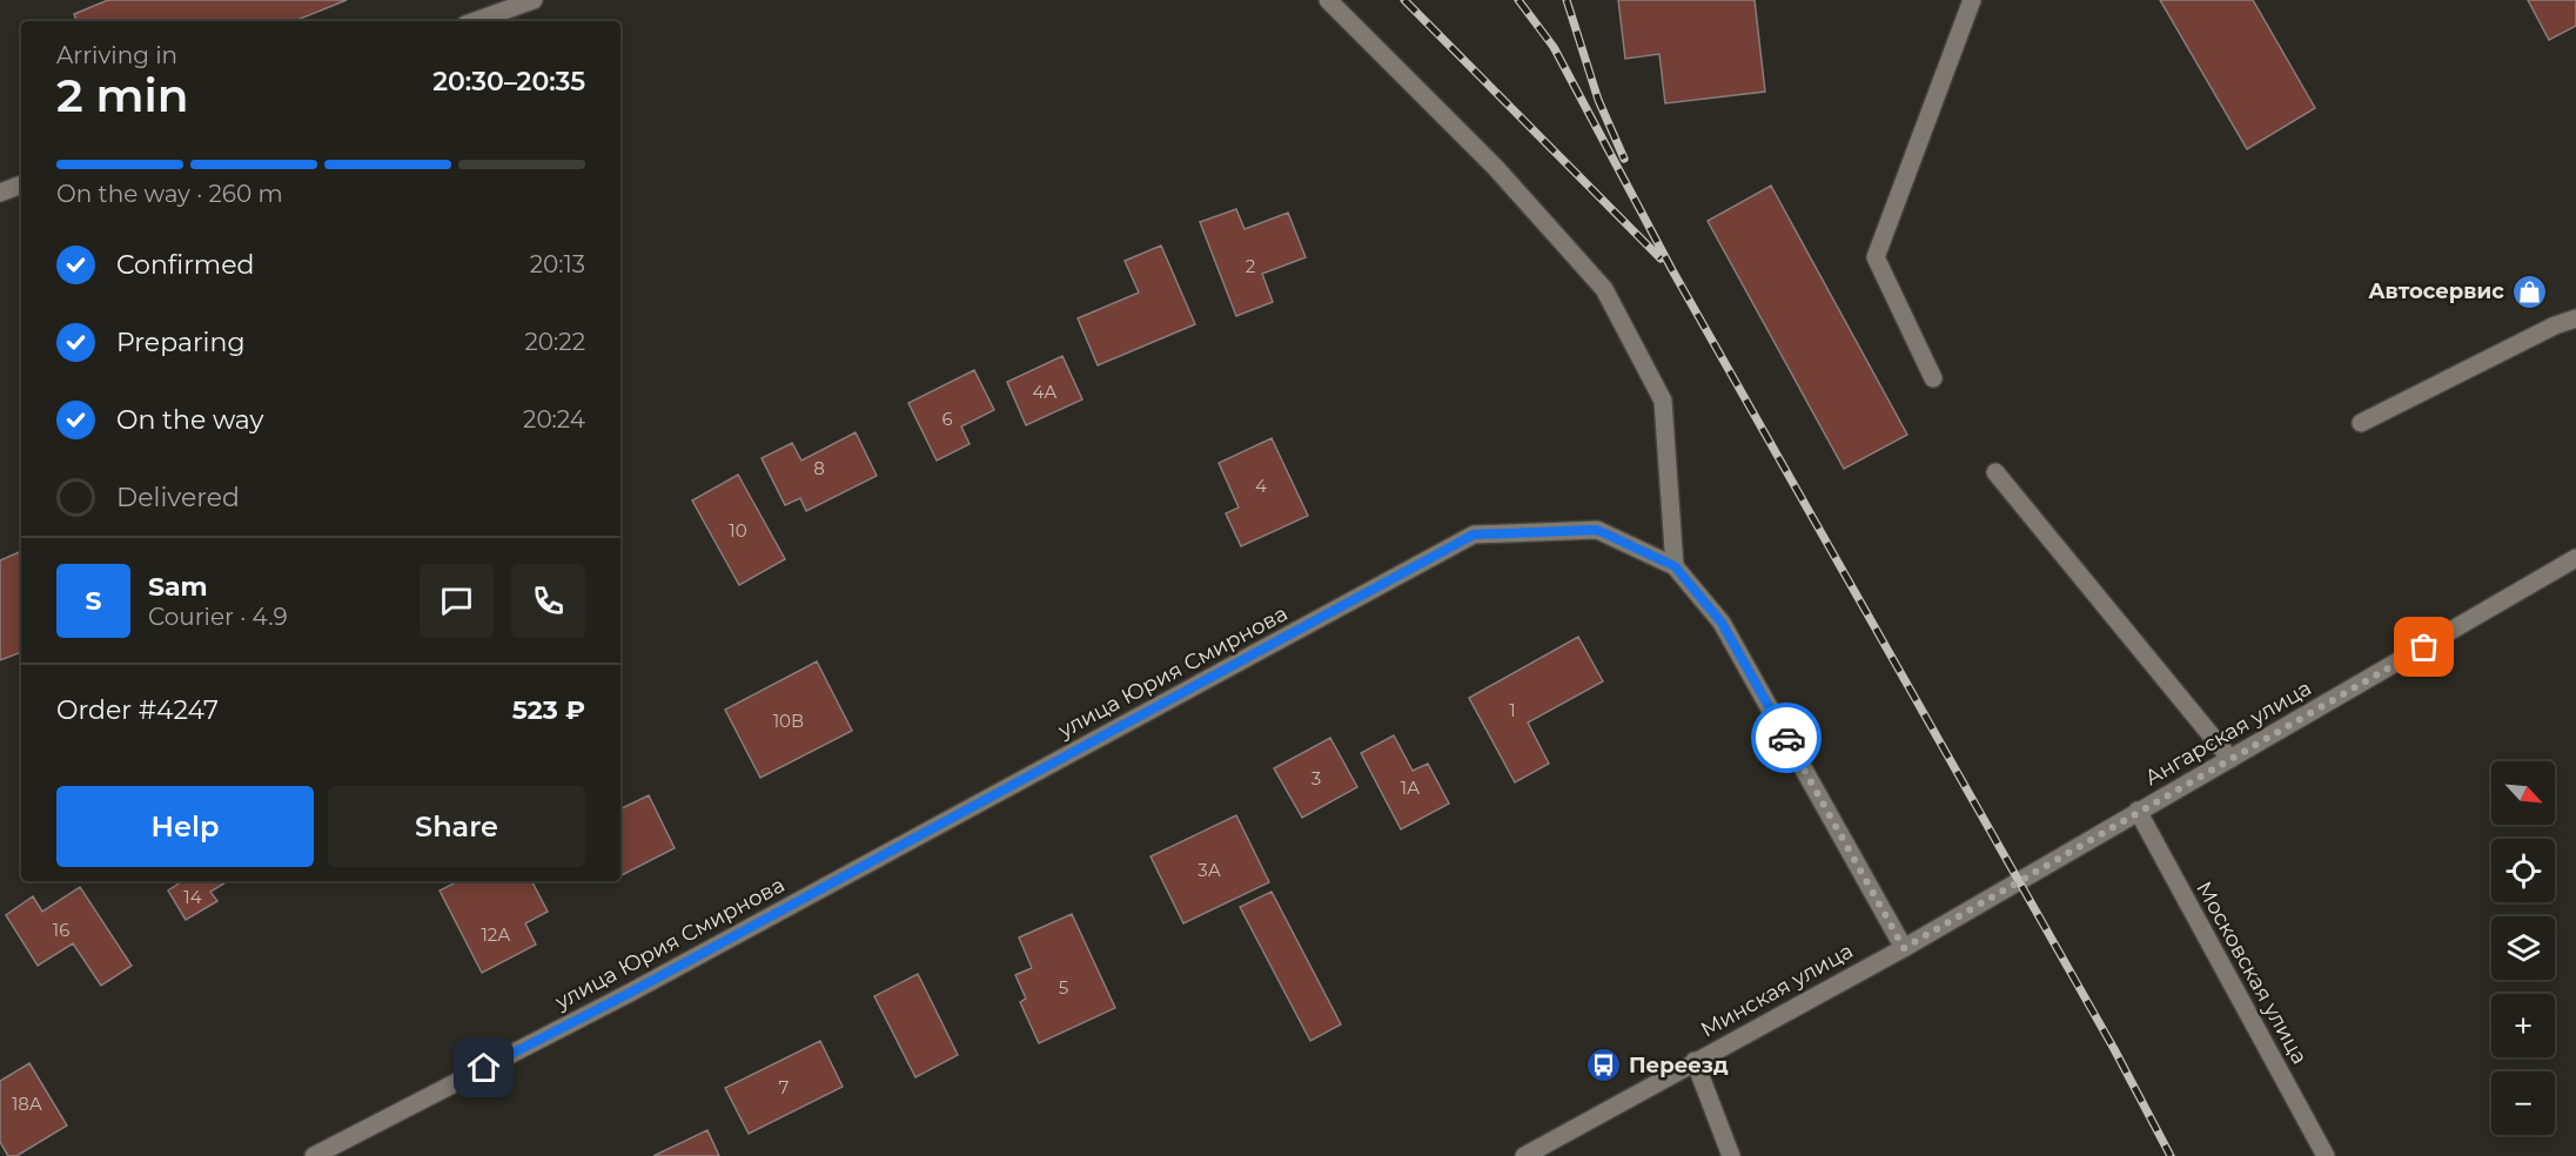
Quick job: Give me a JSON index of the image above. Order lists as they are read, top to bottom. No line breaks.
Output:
{"streets":{"street":["улица Юрия Смирнова","Ангарская улица","Московская улица","Минская улица"]},"crossings":[["улица Юрия Смирнова","Ангарская улица"],["улица Юрия Смирнова","Минская улица"],["Ангарская улица","Московская улица"],["Ангарская улица","Минская улица"]],"places":{"shop":["Автосервис"],"bus stop":["Переезд"]},"house_numbers":["2","4А","6","8","4","10","1","10В","3","1А","3А","14","16","12А","5","7","18А"],"north":"bottom right","page":{"heading":["2 min","Arriving in","20:30–20:35"],"panel":["Sam","Courier · 4.9","Order #4247","523 ₽"],"bar":"On the way · 260 m","list":[["Confirmed","20:13"],["Preparing","20:22"],["On the way","20:24"],"Delivered"],"round":"S","map_buttons":["+","−"],"buttons":["Help","Share"]}}
